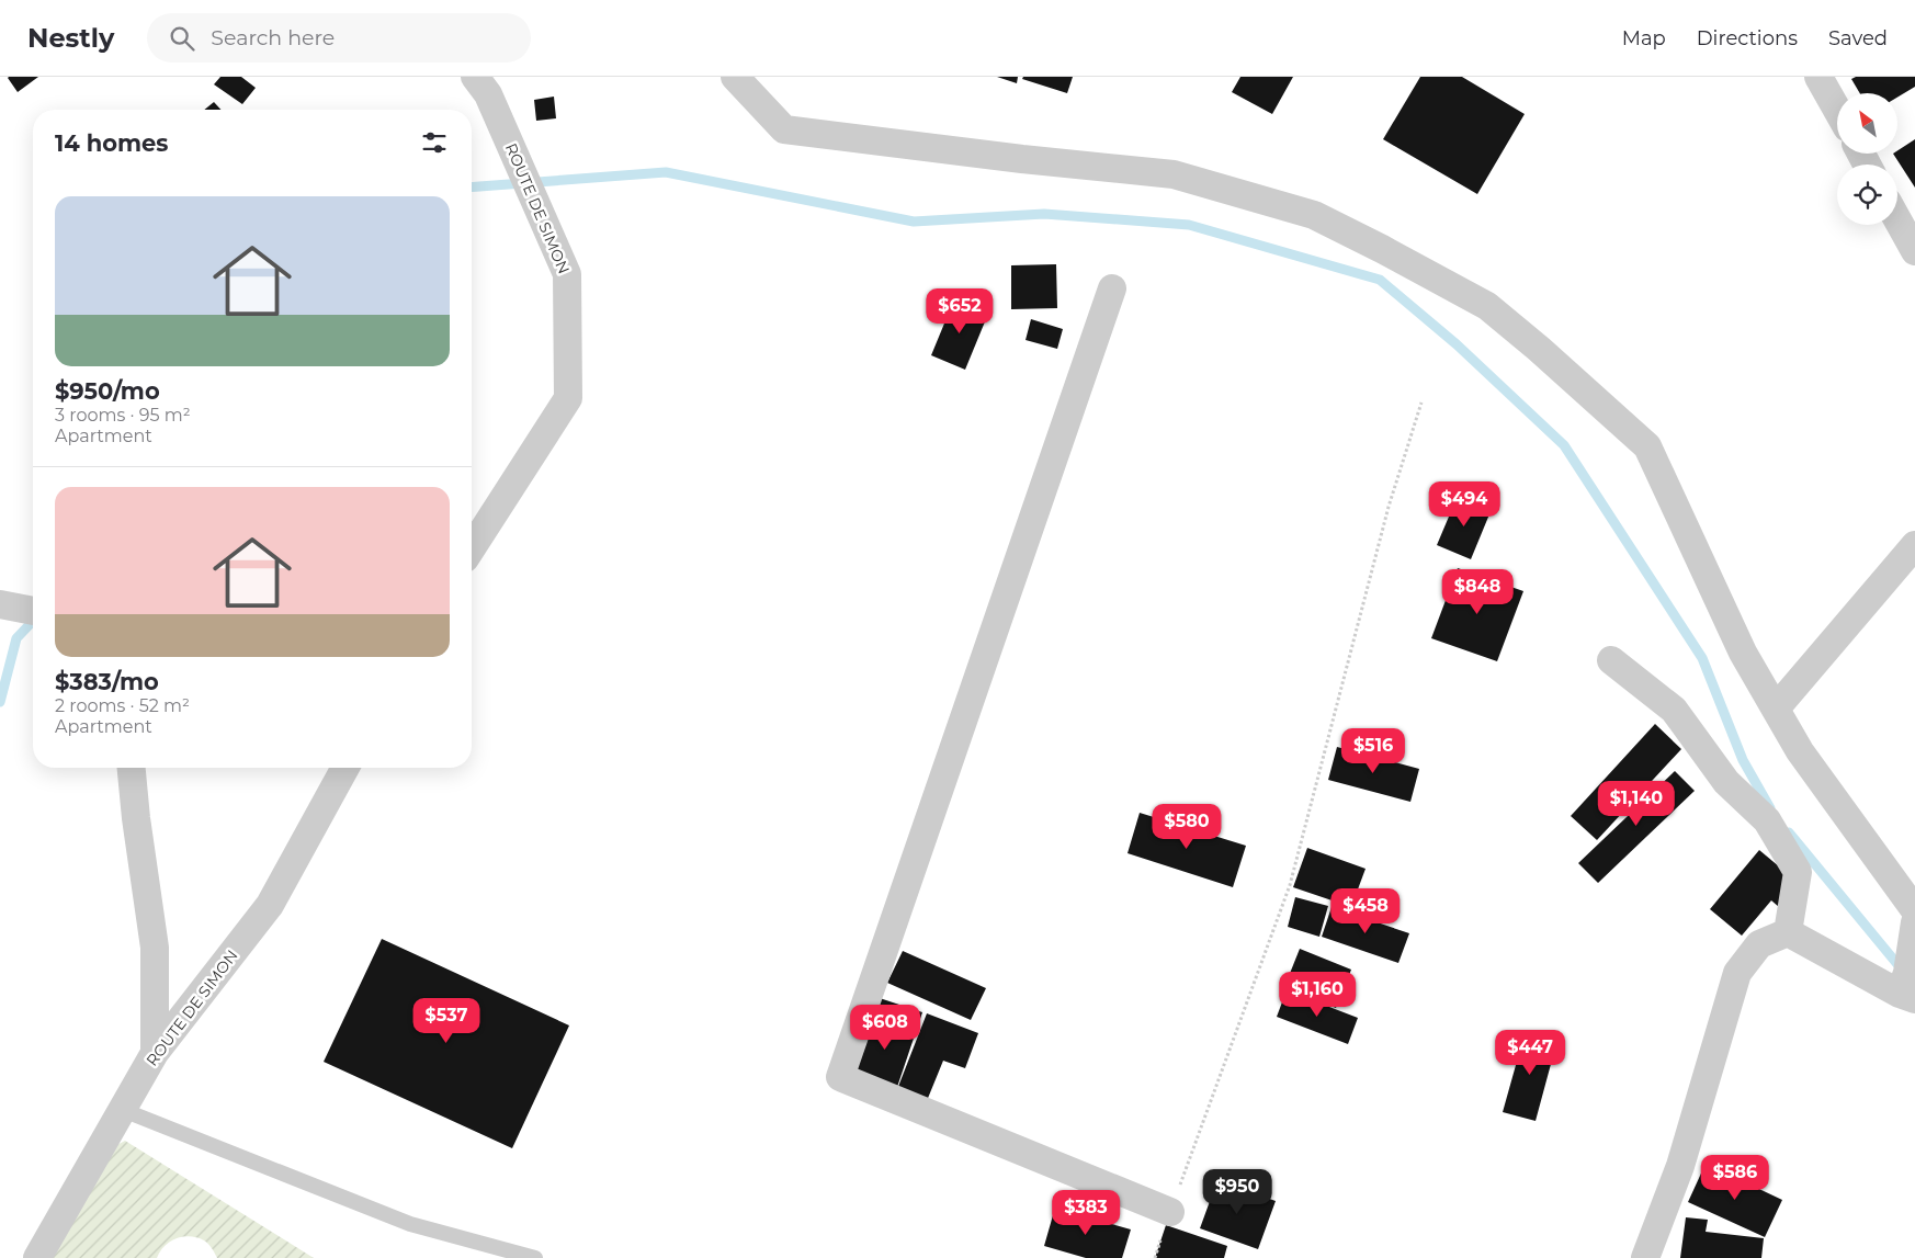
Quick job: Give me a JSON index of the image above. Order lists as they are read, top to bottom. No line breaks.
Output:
{"streets":{"street":["ROUTE DE SIMON"]},"north":"top left","page":{"header":"Nestly","search":"Search here","nav":["Map","Directions","Saved"],"heading":"14 homes","list":[{"name":"$950/mo","note":"3 rooms · 95 m² · Apartment"},{"name":"$383/mo","note":"2 rooms · 52 m² · Apartment"}],"price":["$652","$494","$848","$516","$1,140","$580","$458","$1,160","$537","$608","$447","$586","$950","$383"]}}
